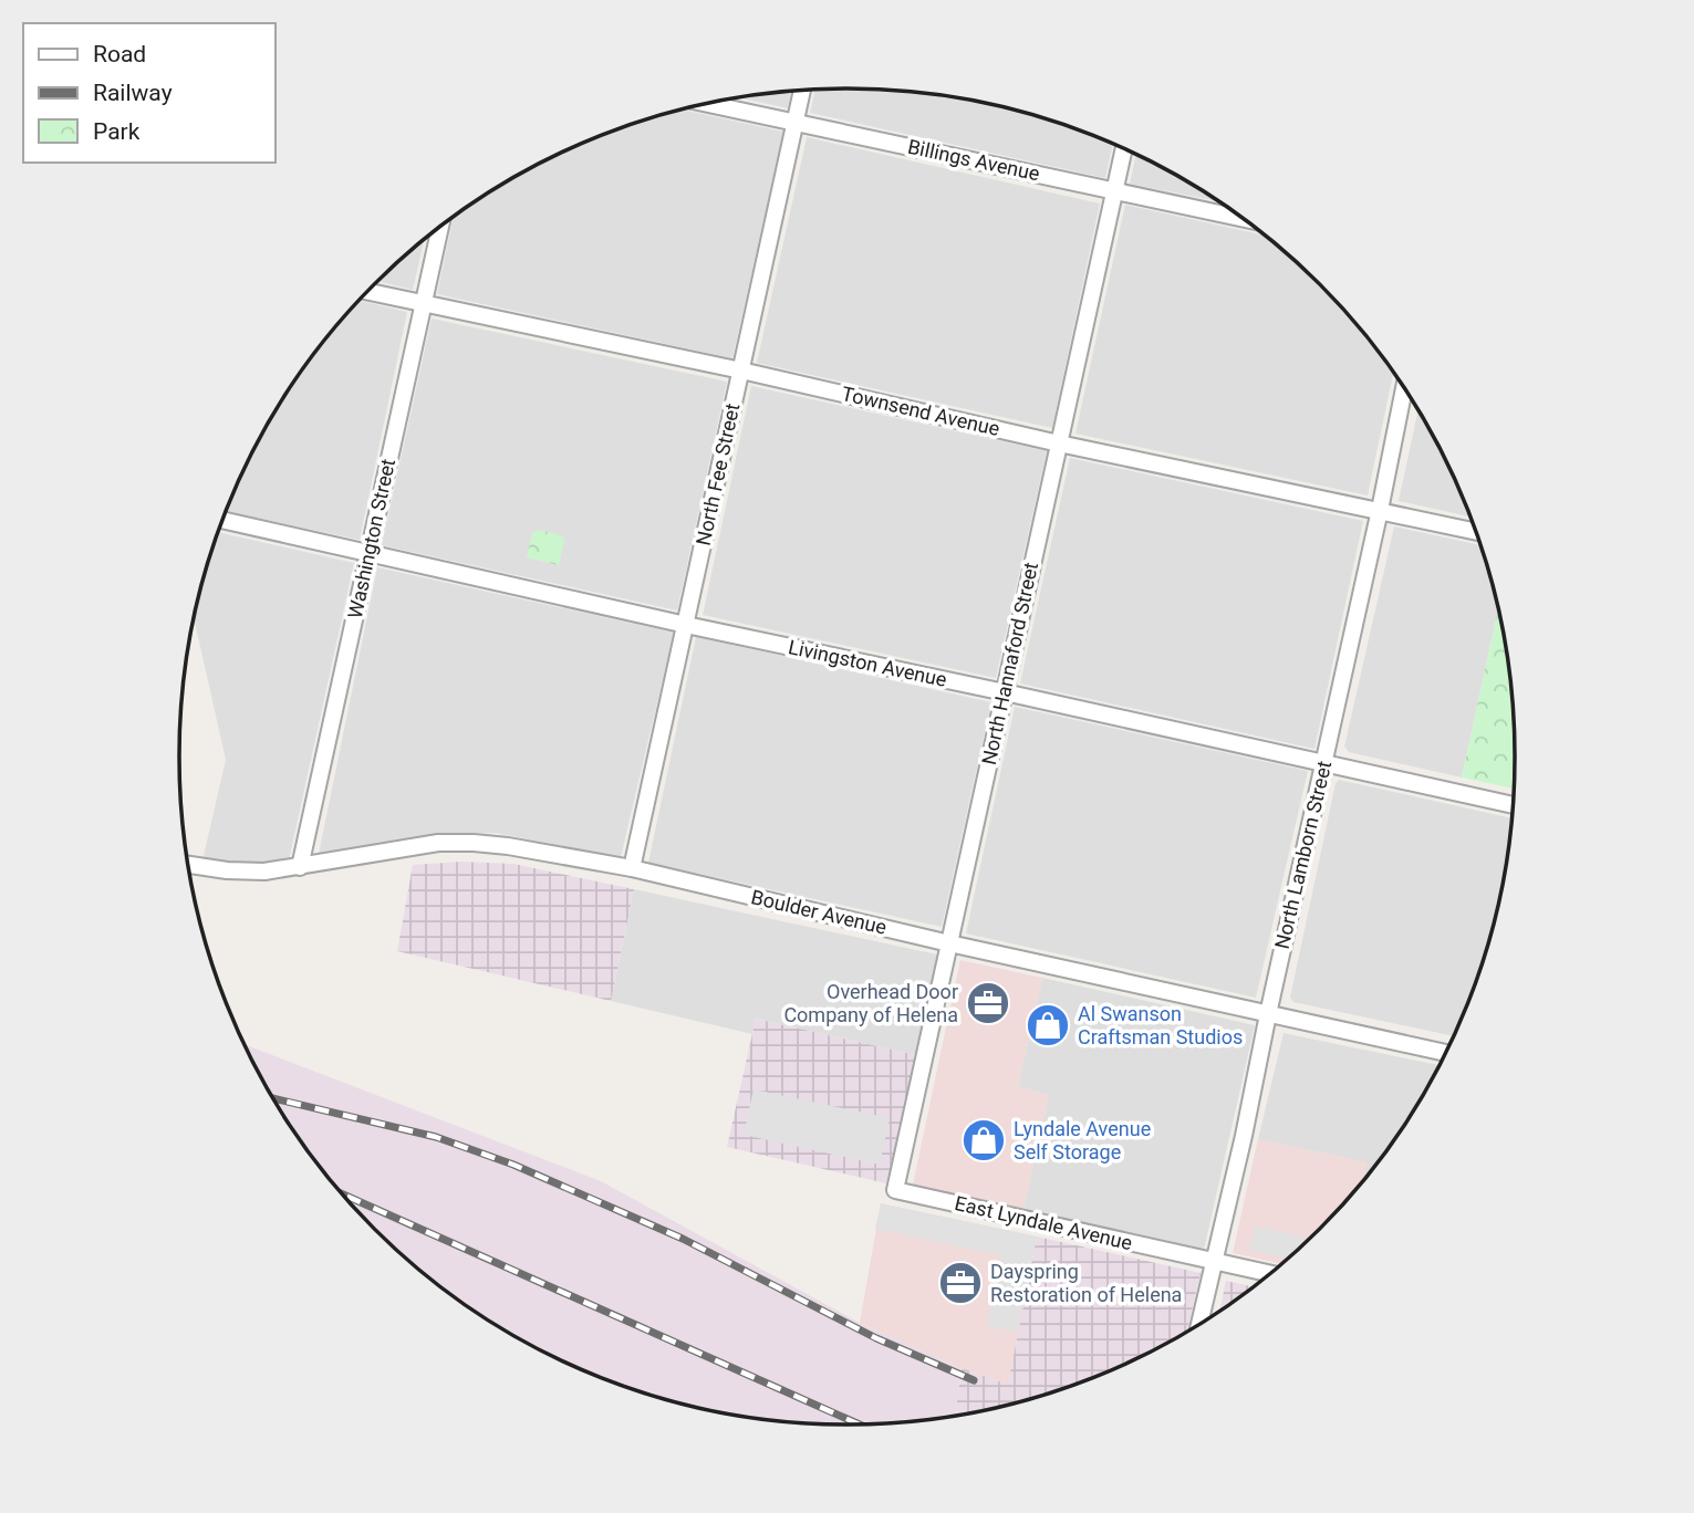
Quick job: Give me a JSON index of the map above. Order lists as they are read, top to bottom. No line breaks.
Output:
{"streets":{"street":["Billings Avenue","Townsend Avenue","North Fee Street","Washington Street","Livingston Avenue","North Hannaford Street","North Lamborn Street","Boulder Avenue","East Lyndale Avenue"]},"crossings":[["Billings Avenue","North Fee Street"],["Billings Avenue","North Hannaford Street"],["Townsend Avenue","North Fee Street"],["Townsend Avenue","Washington Street"],["Townsend Avenue","North Hannaford Street"],["Townsend Avenue","North Lamborn Street"],["North Fee Street","Livingston Avenue"],["North Fee Street","Boulder Avenue"],["Washington Street","Livingston Avenue"],["Washington Street","Boulder Avenue"],["Livingston Avenue","North Hannaford Street"],["Livingston Avenue","North Lamborn Street"],["North Hannaford Street","Boulder Avenue"],["North Hannaford Street","East Lyndale Avenue"],["North Lamborn Street","Boulder Avenue"],["North Lamborn Street","East Lyndale Avenue"]],"places":{"office":["Overhead Door Company of Helena","Dayspring Restoration of Helena"],"shop":["Al Swanson Craftsman Studios","Lyndale Avenue Self Storage"]},"legend":["Road","Railway","Park"]}
